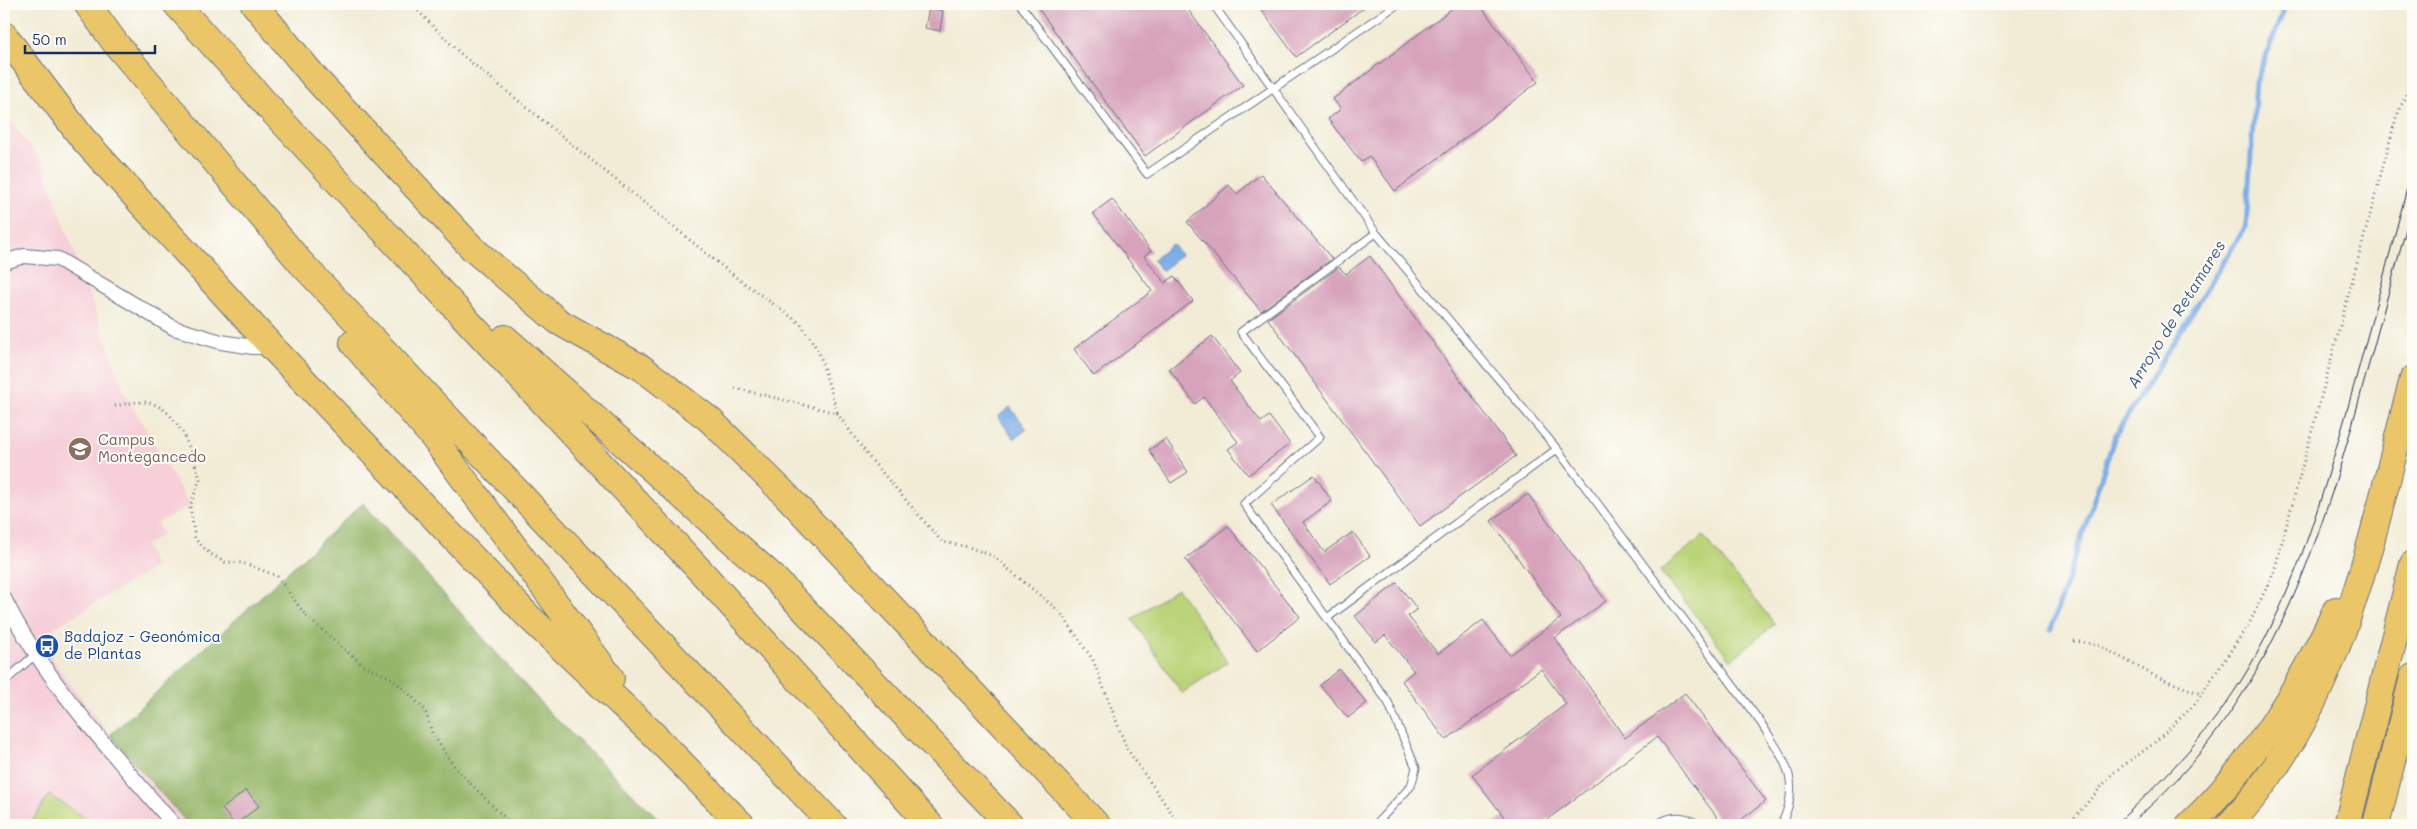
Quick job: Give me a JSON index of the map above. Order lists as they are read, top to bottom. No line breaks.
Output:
{"water":["Arroyo de Retamares"],"places":{"school or university":["Campus Montegancedo"],"bus stop":["Badajoz - Geonómica de Plantas"]},"scale_bar":"50 m"}
